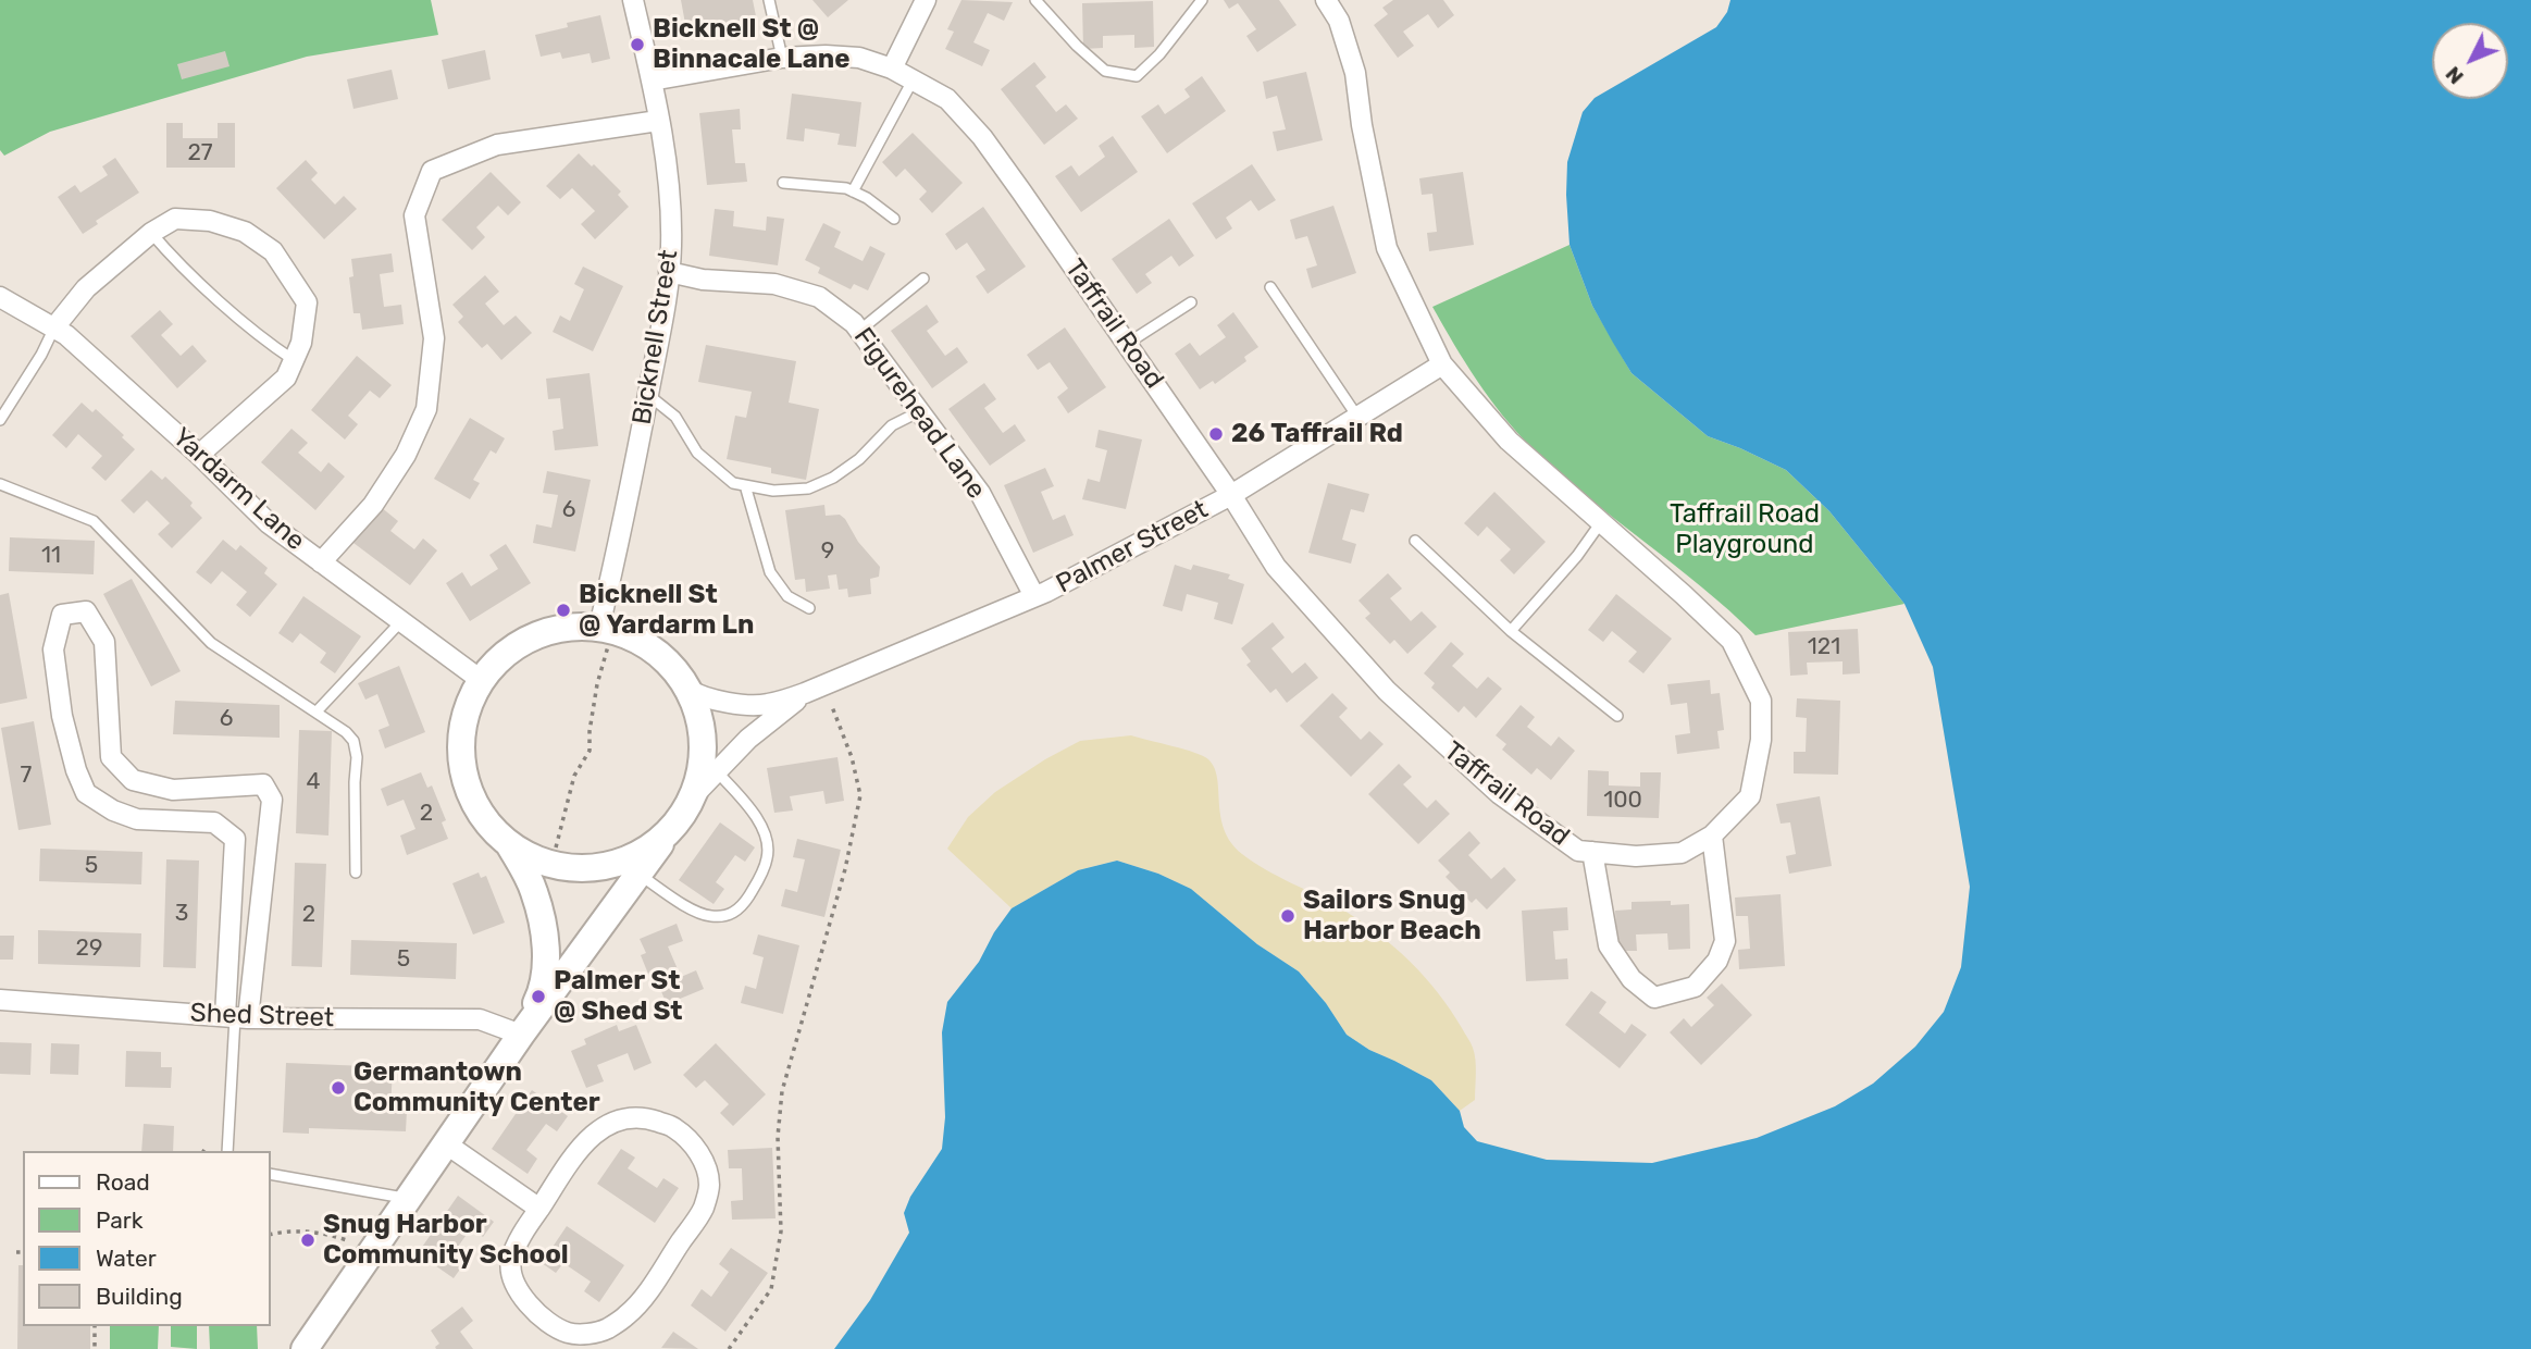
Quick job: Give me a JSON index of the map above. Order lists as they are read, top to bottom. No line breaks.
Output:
{"streets":{"street":["Taffrail Road","Bicknell Street","Figurehead Lane","Yardarm Lane","Palmer Street","Shed Street"]},"crossings":[["Taffrail Road","Bicknell Street"],["Taffrail Road","Palmer Street"],["Bicknell Street","Figurehead Lane"],["Bicknell Street","Yardarm Lane"],["Bicknell Street","Palmer Street"],["Figurehead Lane","Palmer Street"],["Yardarm Lane","Palmer Street"]],"parks":["Taffrail Road Playground"],"places":["Bicknell St @ Binnacale Lane","26 Taffrail Rd","Bicknell St @ Yardarm Ln","Sailors Snug Harbor Beach","Palmer St @ Shed St","Germantown Community Center","Snug Harbor Community School"],"house_numbers":["27","6","9","11","121","6","7","4","100","2","5","3","2","29","5"],"legend":["Road","Park","Water","Building"],"north":"bottom left"}
